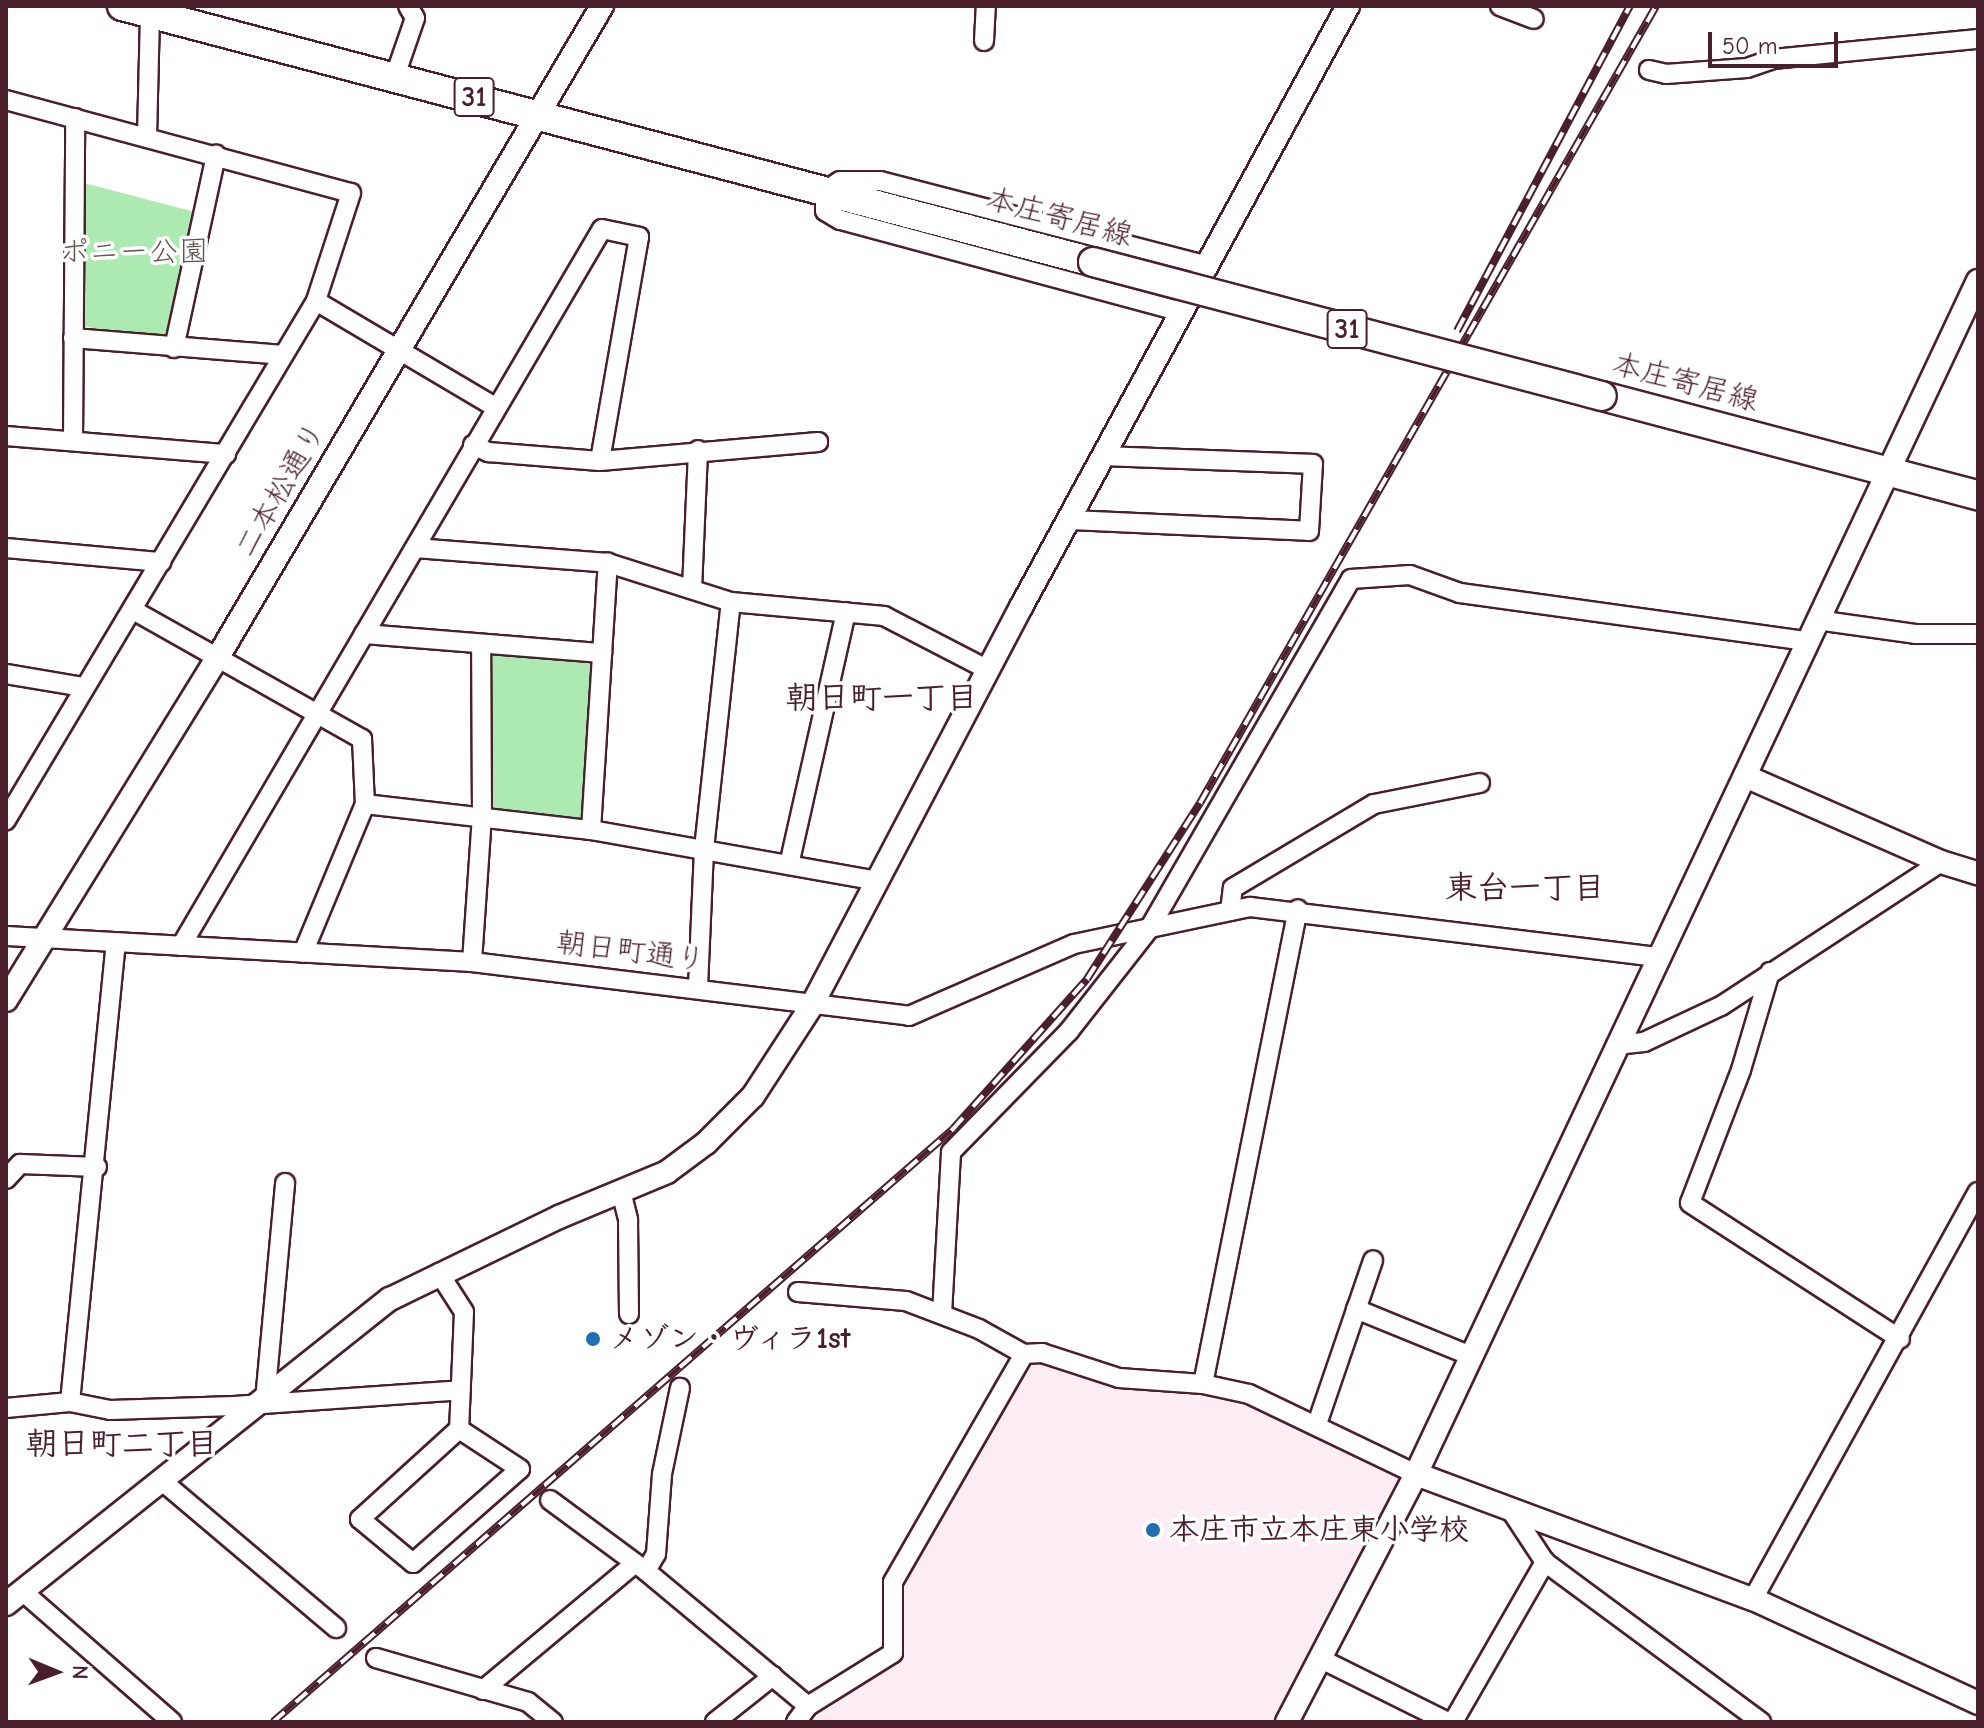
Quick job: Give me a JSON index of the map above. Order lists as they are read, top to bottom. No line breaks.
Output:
{"streets":{"main road":["31","本庄寄居線"],"street":["二本松通り","朝日町通り"]},"crossings":[["本庄寄居線","二本松通り"],["二本松通り","朝日町通り"]],"districts":["朝日町一丁目","東台一丁目","朝日町二丁目"],"parks":["ポニー公園"],"places":["メゾン・ヴィラ1st","本庄市立本庄東小学校"],"scale_bar":"50 m","north":"right"}
